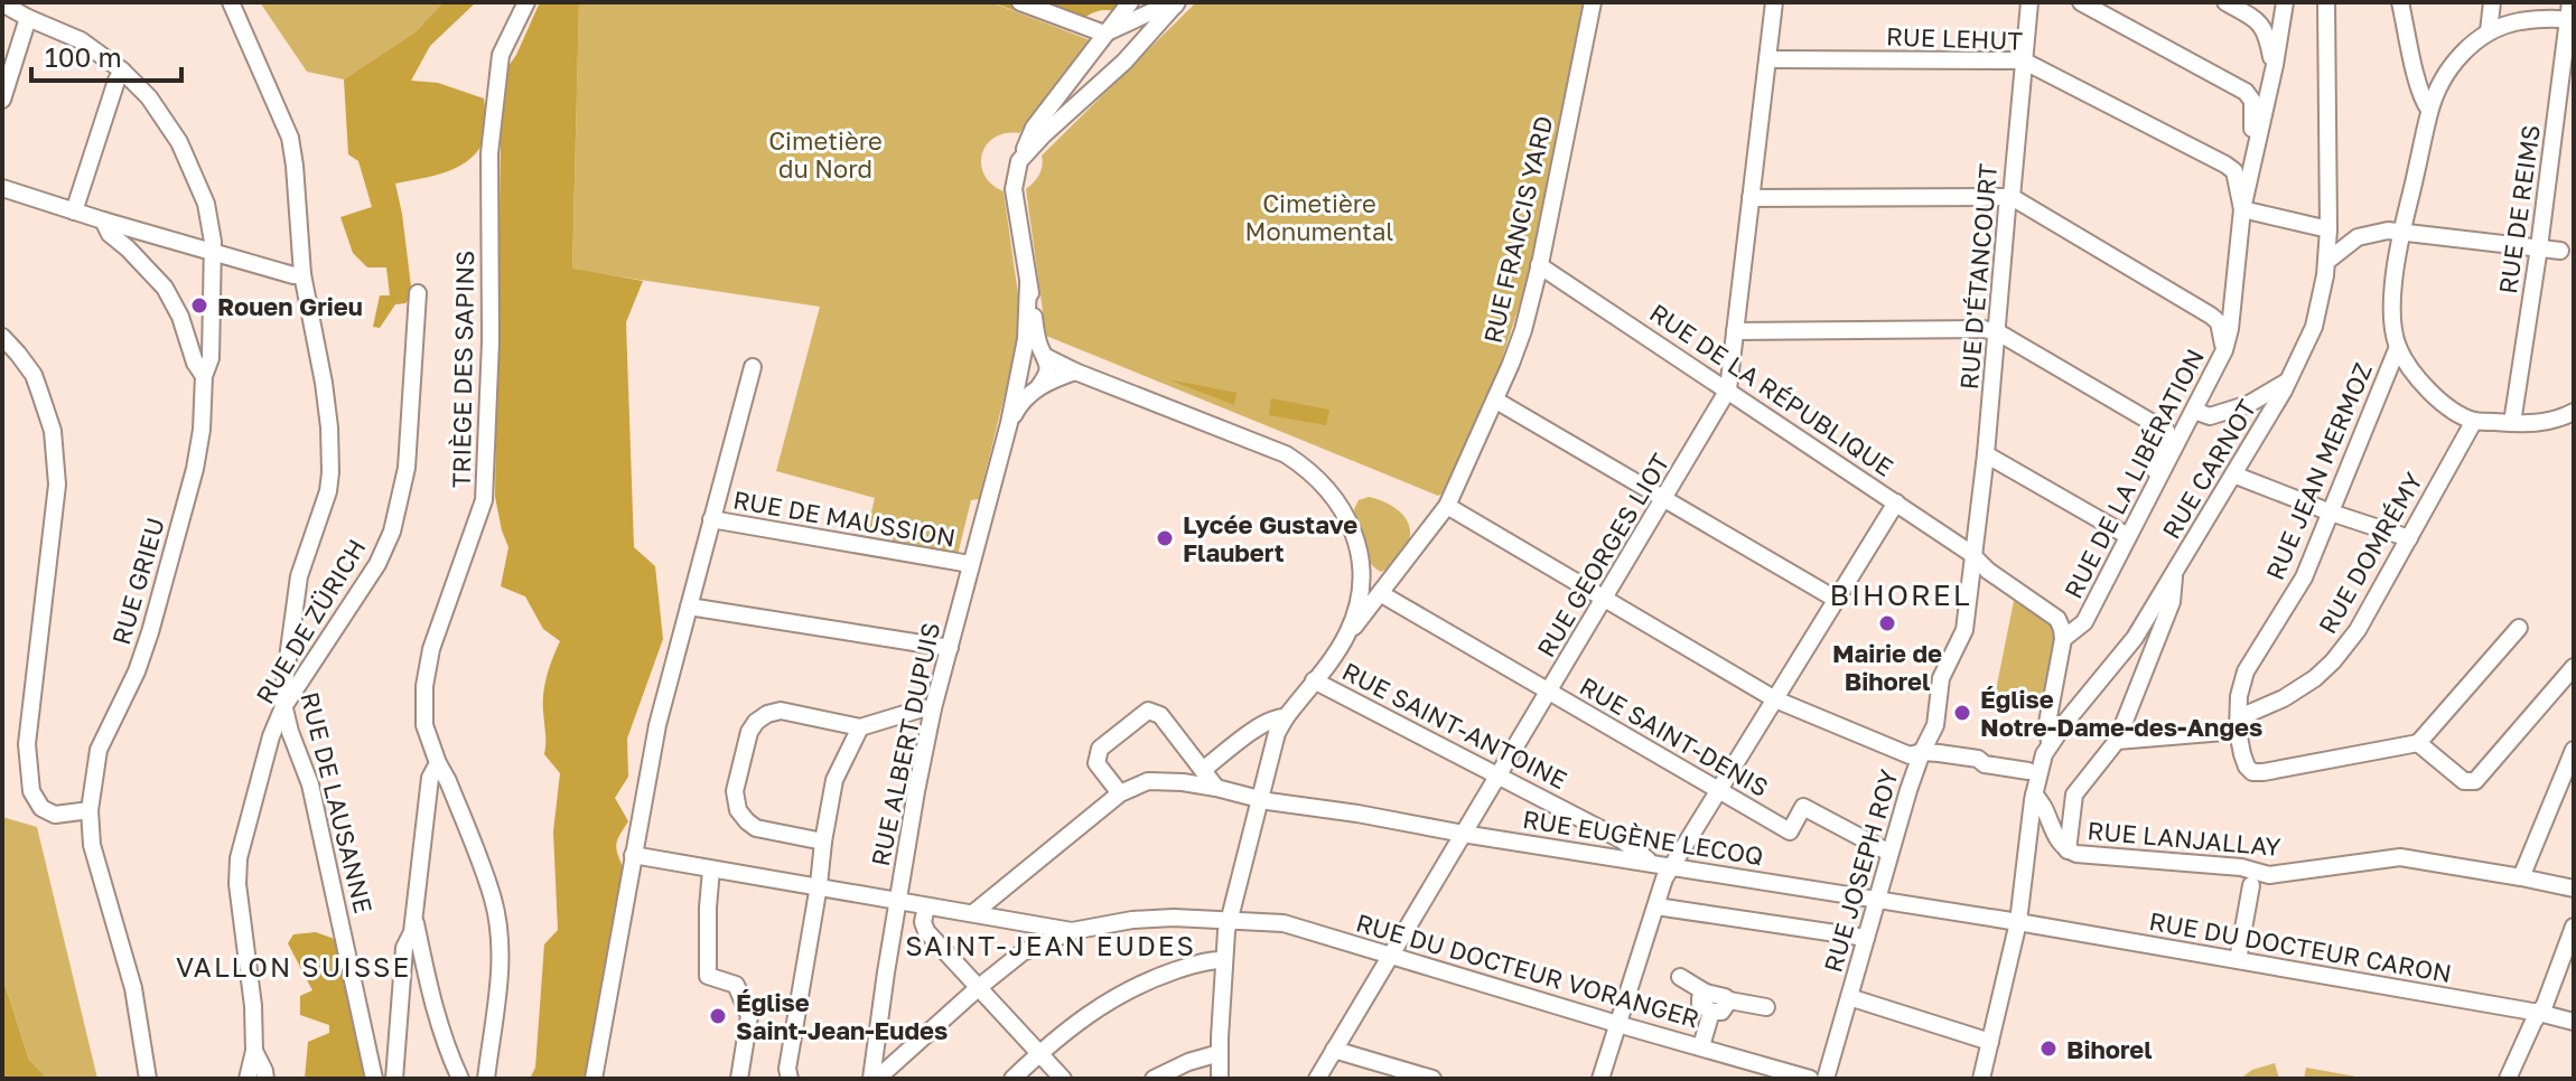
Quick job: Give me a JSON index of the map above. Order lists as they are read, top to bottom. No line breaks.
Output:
{"streets":{"street":["RUE LEHUT","RUE DE REIMS","RUE FRANCIS YARD","RUE D'ÉTANCOURT","TRIÈGE DES SAPINS","RUE DE LA RÉPUBLIQUE","RUE CARNOT","RUE JEAN MERMOZ","RUE DE LA LIBÉRATION","RUE DE MAUSSION","RUE DOMRÉMY","RUE GEORGES LIOT","RUE GRIEU","RUE DE ZÜRICH","RUE SAINT-ANTOINE","RUE SAINT-DENIS","RUE ALBERT DUPUIS","RUE DE LAUSANNE","RUE EUGÈNE LECOQ","RUE LANJALLAY","RUE JOSEPH ROY","RUE DU DOCTEUR CARON","RUE DU DOCTEUR VORANGER"]},"crossings":[["RUE LEHUT","RUE D'ÉTANCOURT"],["RUE LEHUT","RUE DE LA LIBÉRATION"],["RUE LEHUT","RUE GEORGES LIOT"],["RUE FRANCIS YARD","RUE DE LA RÉPUBLIQUE"],["RUE FRANCIS YARD","RUE SAINT-ANTOINE"],["RUE FRANCIS YARD","RUE SAINT-DENIS"],["RUE D'ÉTANCOURT","RUE DE LA RÉPUBLIQUE"],["RUE D'ÉTANCOURT","RUE JOSEPH ROY"],["RUE DE LA RÉPUBLIQUE","RUE DE LA LIBÉRATION"],["RUE DE LA RÉPUBLIQUE","RUE GEORGES LIOT"],["RUE DE LA RÉPUBLIQUE","RUE JOSEPH ROY"],["RUE CARNOT","RUE EUGÈNE LECOQ"],["RUE CARNOT","RUE LANJALLAY"],["RUE CARNOT","RUE DU DOCTEUR CARON"],["RUE JEAN MERMOZ","RUE DOMRÉMY"],["RUE DE MAUSSION","RUE ALBERT DUPUIS"],["RUE GEORGES LIOT","RUE SAINT-ANTOINE"],["RUE GEORGES LIOT","RUE SAINT-DENIS"],["RUE GEORGES LIOT","RUE EUGÈNE LECOQ"],["RUE GEORGES LIOT","RUE DU DOCTEUR VORANGER"],["RUE DE ZÜRICH","RUE DE LAUSANNE"],["RUE SAINT-ANTOINE","RUE EUGÈNE LECOQ"],["RUE SAINT-DENIS","RUE JOSEPH ROY"],["RUE EUGÈNE LECOQ","RUE JOSEPH ROY"],["RUE EUGÈNE LECOQ","RUE DU DOCTEUR CARON"]],"districts":["BIHOREL","SAINT-JEAN EUDES","VALLON SUISSE"],"parks":["Cimetière du Nord","Cimetière Monumental"],"places":["Rouen Grieu","Lycée Gustave Flaubert","Mairie de Bihorel","Église Notre-Dame-des-Anges","Église Saint-Jean-Eudes","Bihorel"],"scale_bar":"100 m"}
